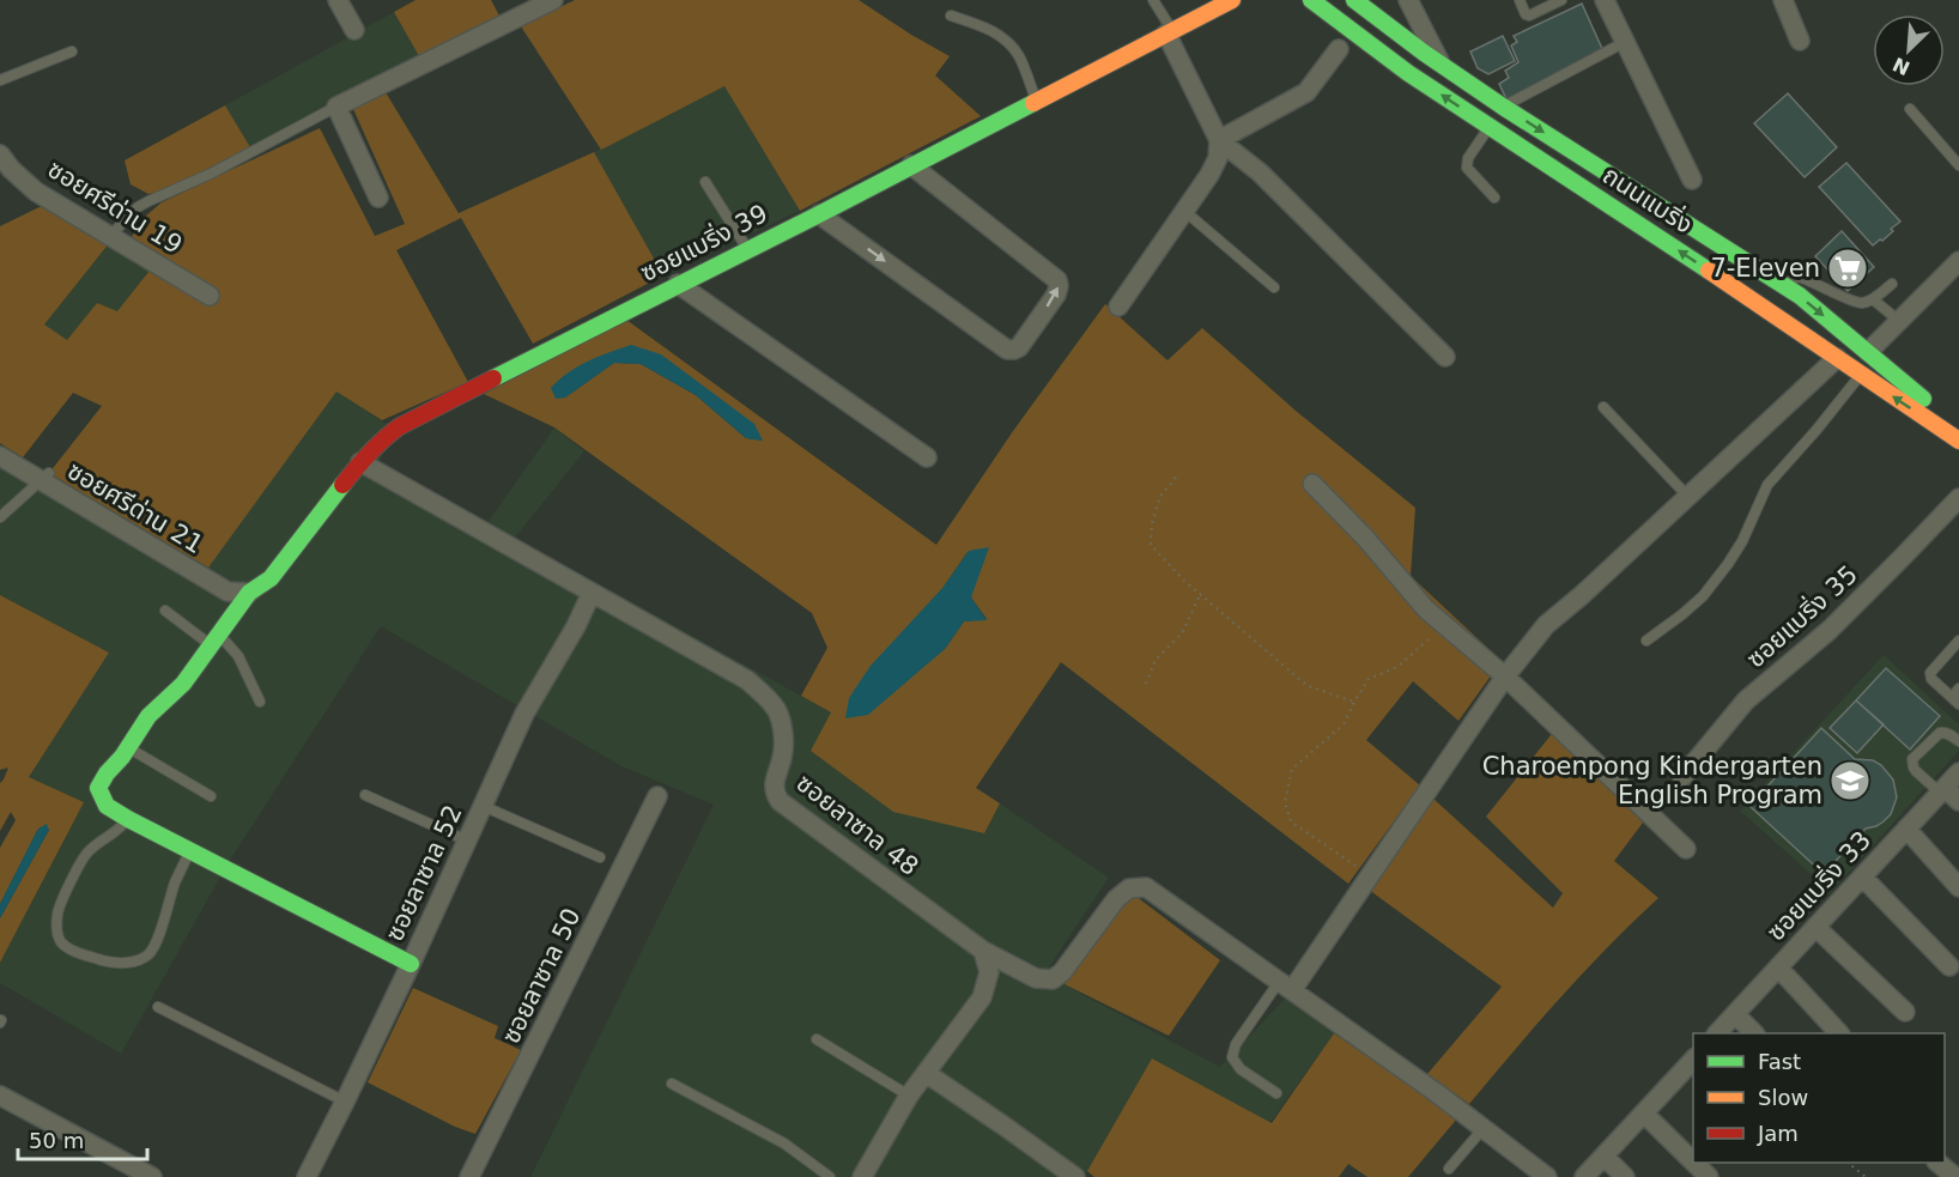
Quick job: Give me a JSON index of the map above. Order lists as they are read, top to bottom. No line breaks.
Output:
{"streets":{"street":["ถนนแบริ่ง","ซอยศรีด่าน 19","ซอยแบริ่ง 39","ซอยศรีด่าน 21","ซอยแบริ่ง 35","ซอยลาซาล 48","ซอยลาซาล 52","ซอยแบริ่ง 33","ซอยลาซาล 50"]},"crossings":[["ซอยแบริ่ง 39","ซอยศรีด่าน 21"],["ซอยแบริ่ง 39","ซอยลาซาล 48"],["ซอยลาซาล 48","ซอยลาซาล 52"]],"places":{"supermarket":["7-Eleven"],"school or university":["Charoenpong Kindergarten English Program"]},"legend":["Fast","Slow","Jam"],"scale_bar":"50 m","north":"bottom left"}
